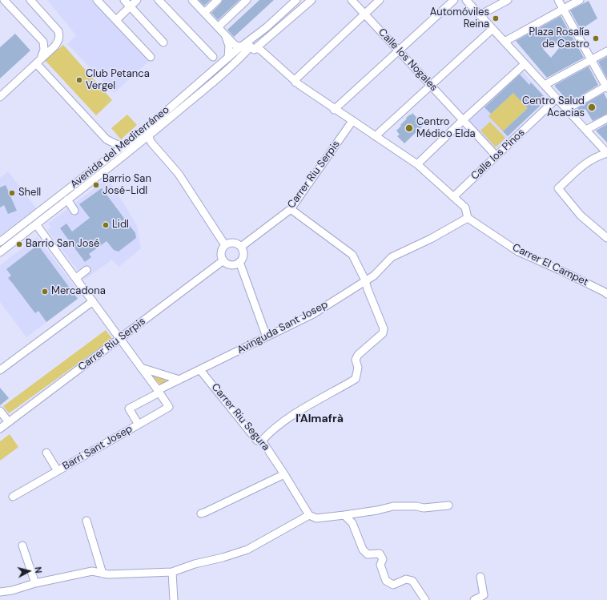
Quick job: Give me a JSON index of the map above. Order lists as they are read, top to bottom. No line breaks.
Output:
{"streets":{"street":["Calle los Nogales","Avenida del Mediterráneo","Calle los Pinos","Carrer Riu Serpis","Carrer El Campet","Avinguda Sant Josep","Carrer Riu Segura","Barri Sant Josep"]},"crossings":[["Calle los Nogales","Calle los Pinos"],["Avenida del Mediterráneo","Carrer El Campet"],["Calle los Pinos","Carrer El Campet"],["Carrer Riu Serpis","Carrer El Campet"],["Carrer El Campet","Avinguda Sant Josep"],["Avinguda Sant Josep","Carrer Riu Segura"],["Avinguda Sant Josep","Barri Sant Josep"]],"districts":["l'Almafrà"],"places":["Automóviles Reina","Plaza Rosalía de Castro","Club Petanca Vergel","Centro Salud Acacias","Centro Médico Elda","Barrio San José-Lidl","Shell","Lidl","Barrio San José","Mercadona"],"north":"right"}
